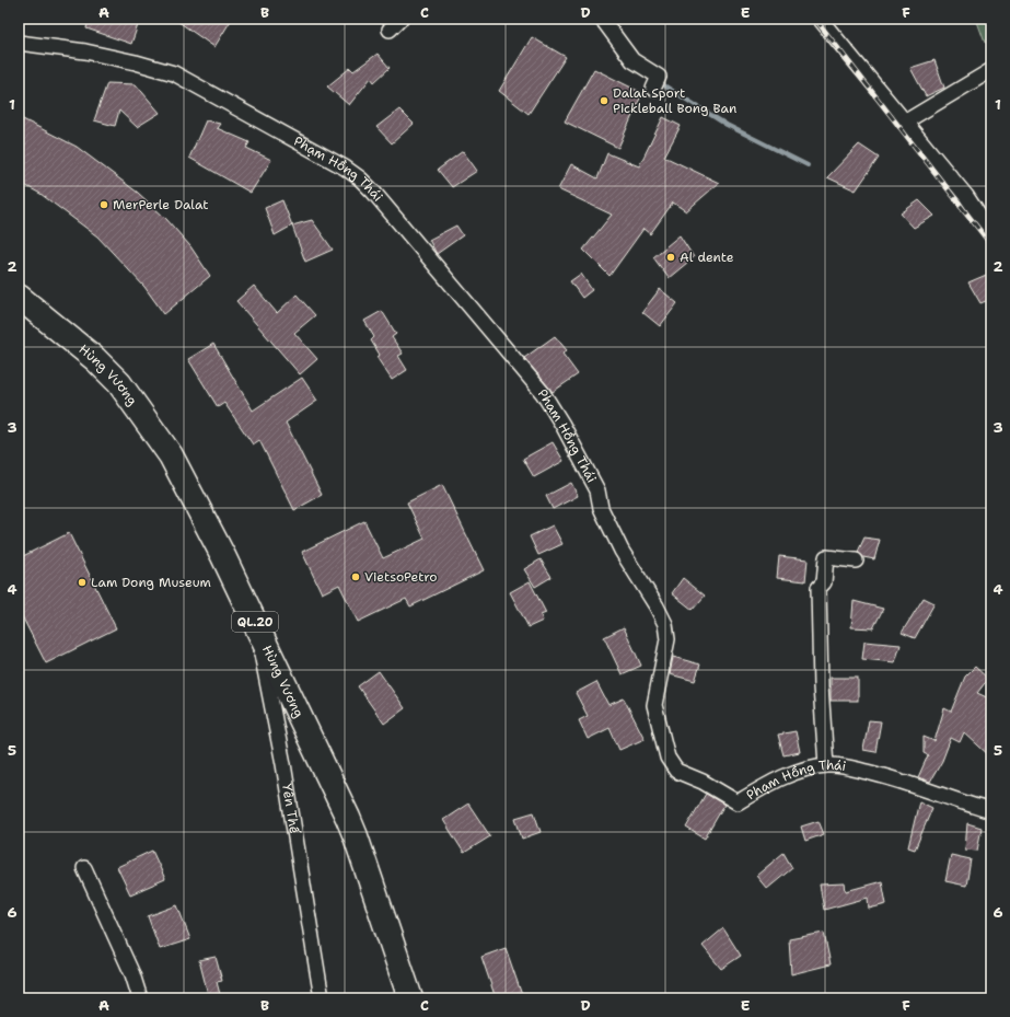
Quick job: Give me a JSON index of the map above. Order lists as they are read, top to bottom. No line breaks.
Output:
{"streets":{"highway":["Hùng Vương","QL.20"],"street":["Phạm Hồng Thái","Yên Thế"]},"crossings":[["Hùng Vương","Yên Thế"]],"places":["Dalat Sport Pickleball Bong Ban","MerPerle Dalat","Al dente","VietsoPetro","Lam Dong Museum"],"grid":{"columns":["A","B","C","D","E","F"],"rows":["1","2","3","4","5","6"]}}
